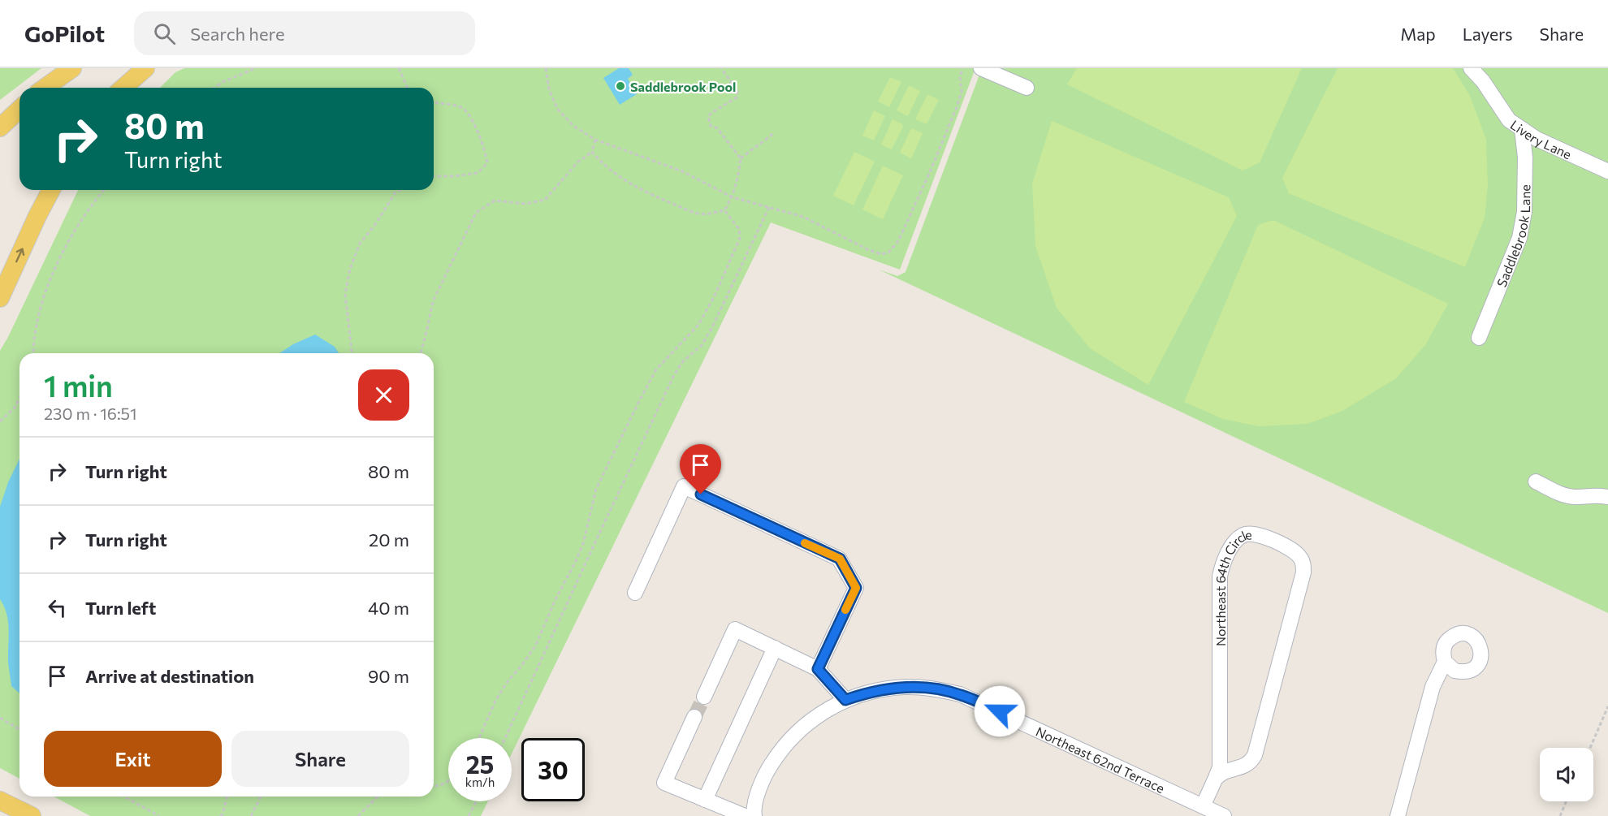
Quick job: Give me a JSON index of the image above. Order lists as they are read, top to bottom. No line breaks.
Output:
{"streets":{"street":["Livery Lane","Saddlebrook Lane","Northeast 64th Circle","Northeast 62nd Terrace"]},"crossings":[["Livery Lane","Saddlebrook Lane"],["Northeast 64th Circle","Northeast 62nd Terrace"]],"places":["Saddlebrook Pool"],"page":{"header":"GoPilot","search":"Search here","nav":["Map","Layers","Share"],"turn":["80 m","Turn right"],"heading":["1 min","230 m · 16:51"],"list":[{"name":"Turn right","value":"80 m"},{"name":"Turn right","value":"20 m"},{"name":"Turn left","value":"40 m"},{"name":"Arrive at destination","value":"90 m"}],"buttons":["Exit","Share"],"speed":"25 km/h","limit":"30"}}
